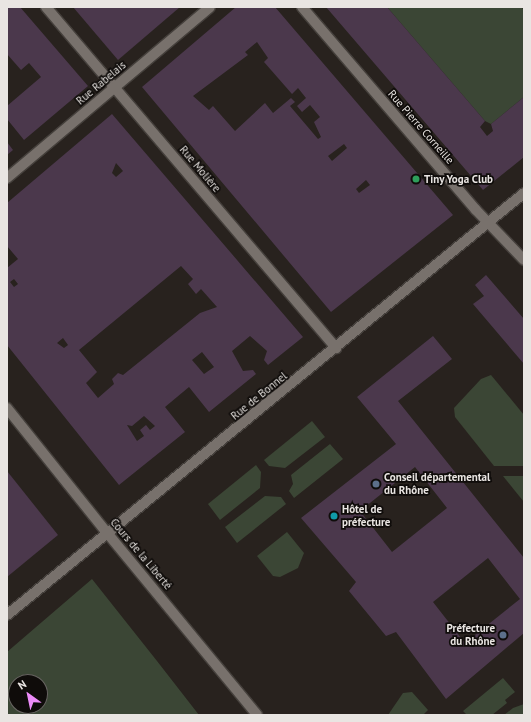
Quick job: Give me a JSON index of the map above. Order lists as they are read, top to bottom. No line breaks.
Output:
{"streets":{"street":["Rue Rabelais","Rue Pierre Corneille","Rue Molière","Rue de Bonnel","Cours de la Liberté"]},"crossings":[["Rue Rabelais","Rue Molière"],["Rue Pierre Corneille","Rue de Bonnel"],["Rue Molière","Rue de Bonnel"],["Rue de Bonnel","Cours de la Liberté"]],"places":["Tiny Yoga Club","Conseil départemental du Rhône","Hôtel de préfecture","Préfecture du Rhône"],"north":"top left"}
